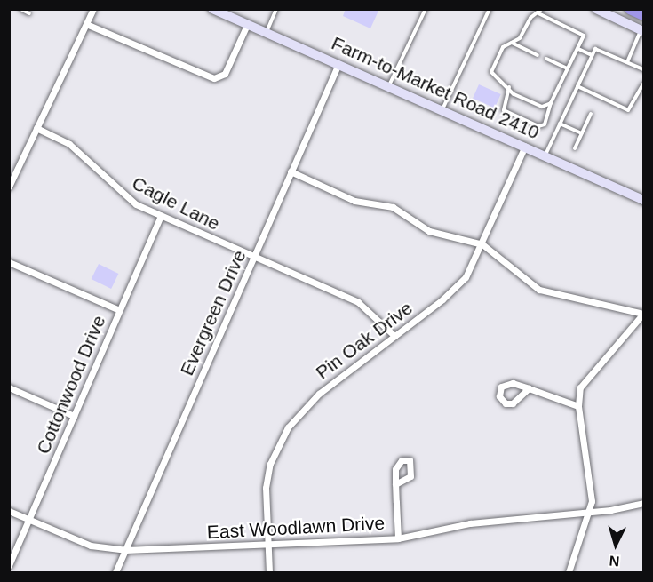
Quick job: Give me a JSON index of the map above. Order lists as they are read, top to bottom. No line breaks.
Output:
{"streets":{"main road":["Farm-to-Market Road 2410"],"street":["Cagle Lane","Evergreen Drive","Pin Oak Drive","Cottonwood Drive","East Woodlawn Drive"]},"crossings":[["Farm-to-Market Road 2410","Evergreen Drive"],["Farm-to-Market Road 2410","Pin Oak Drive"],["Cagle Lane","Evergreen Drive"],["Cagle Lane","Pin Oak Drive"],["Cagle Lane","Cottonwood Drive"],["Evergreen Drive","East Woodlawn Drive"],["Pin Oak Drive","East Woodlawn Drive"],["Cottonwood Drive","East Woodlawn Drive"]],"north":"bottom"}
